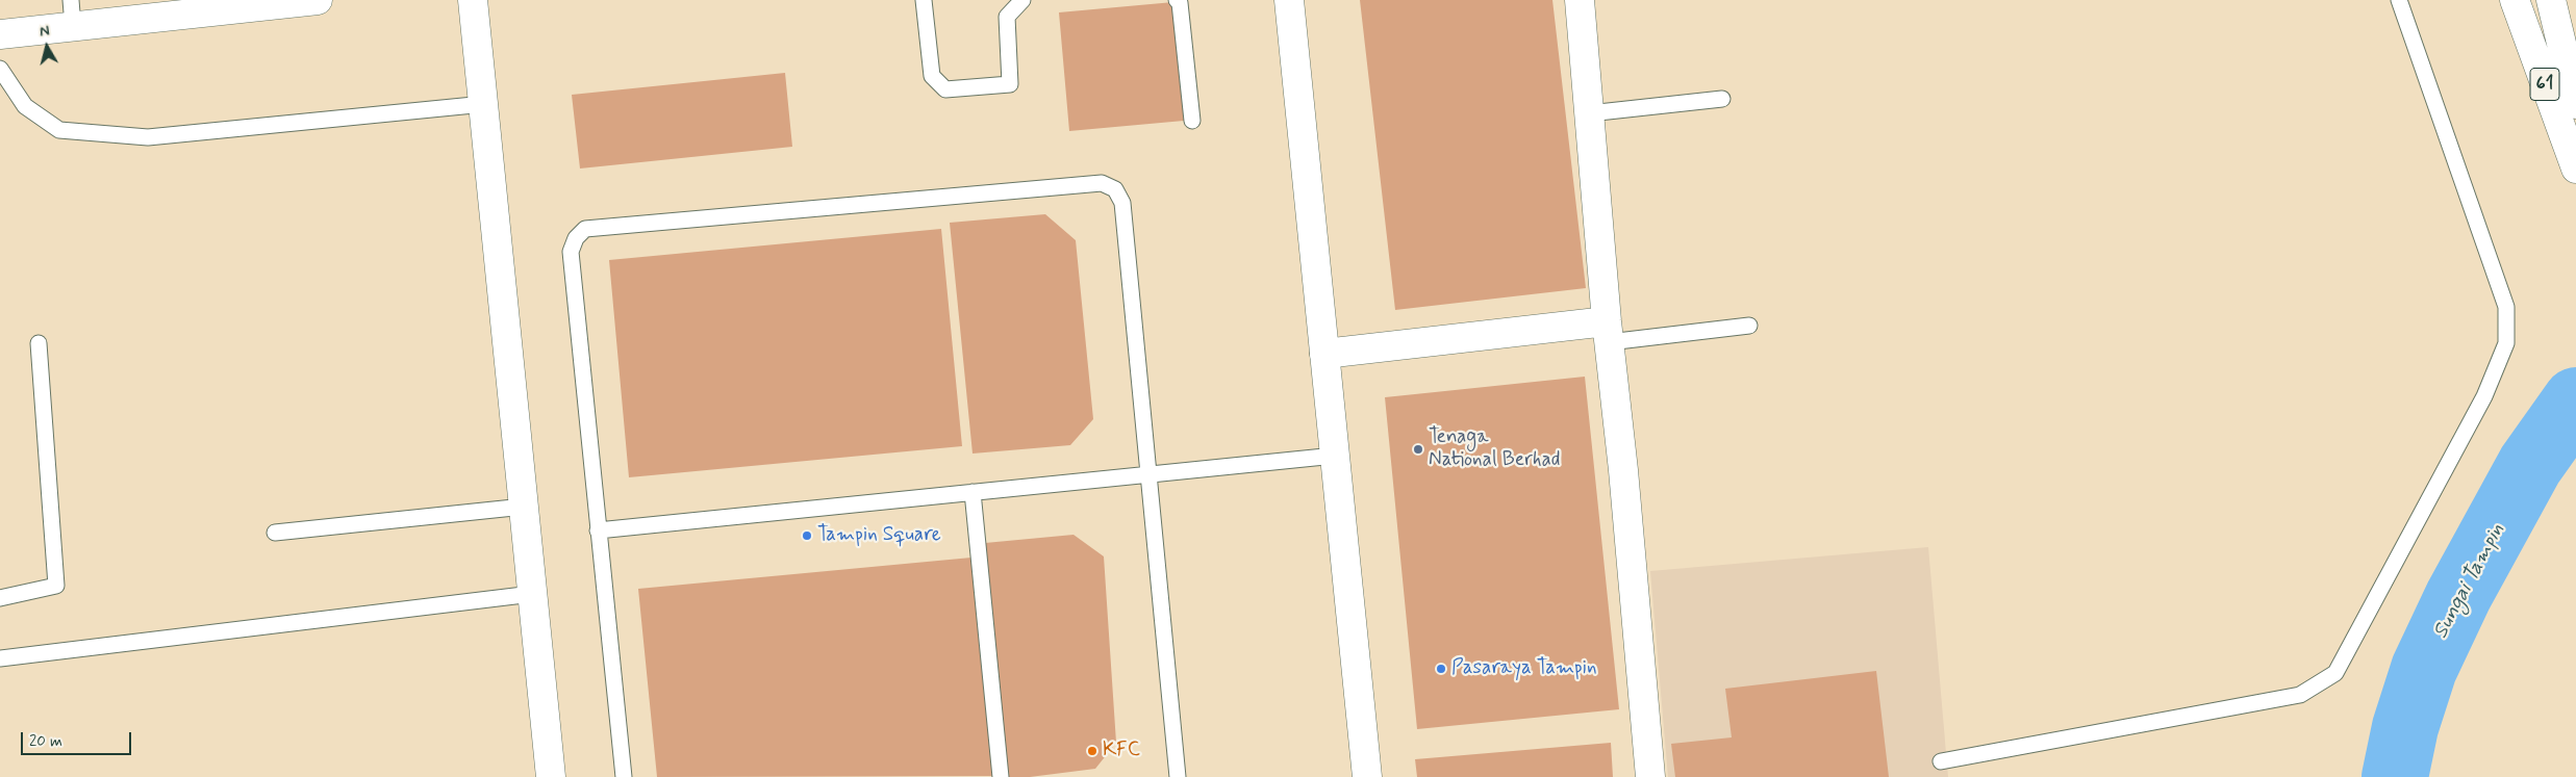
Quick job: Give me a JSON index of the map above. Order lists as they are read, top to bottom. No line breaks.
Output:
{"streets":{"street":["61"]},"water":["Sungai Tampin"],"places":["Tenaga National Berhad","Tampin Square","Pasaraya Tampin","KFC"],"scale_bar":"20 m","north":"top"}
